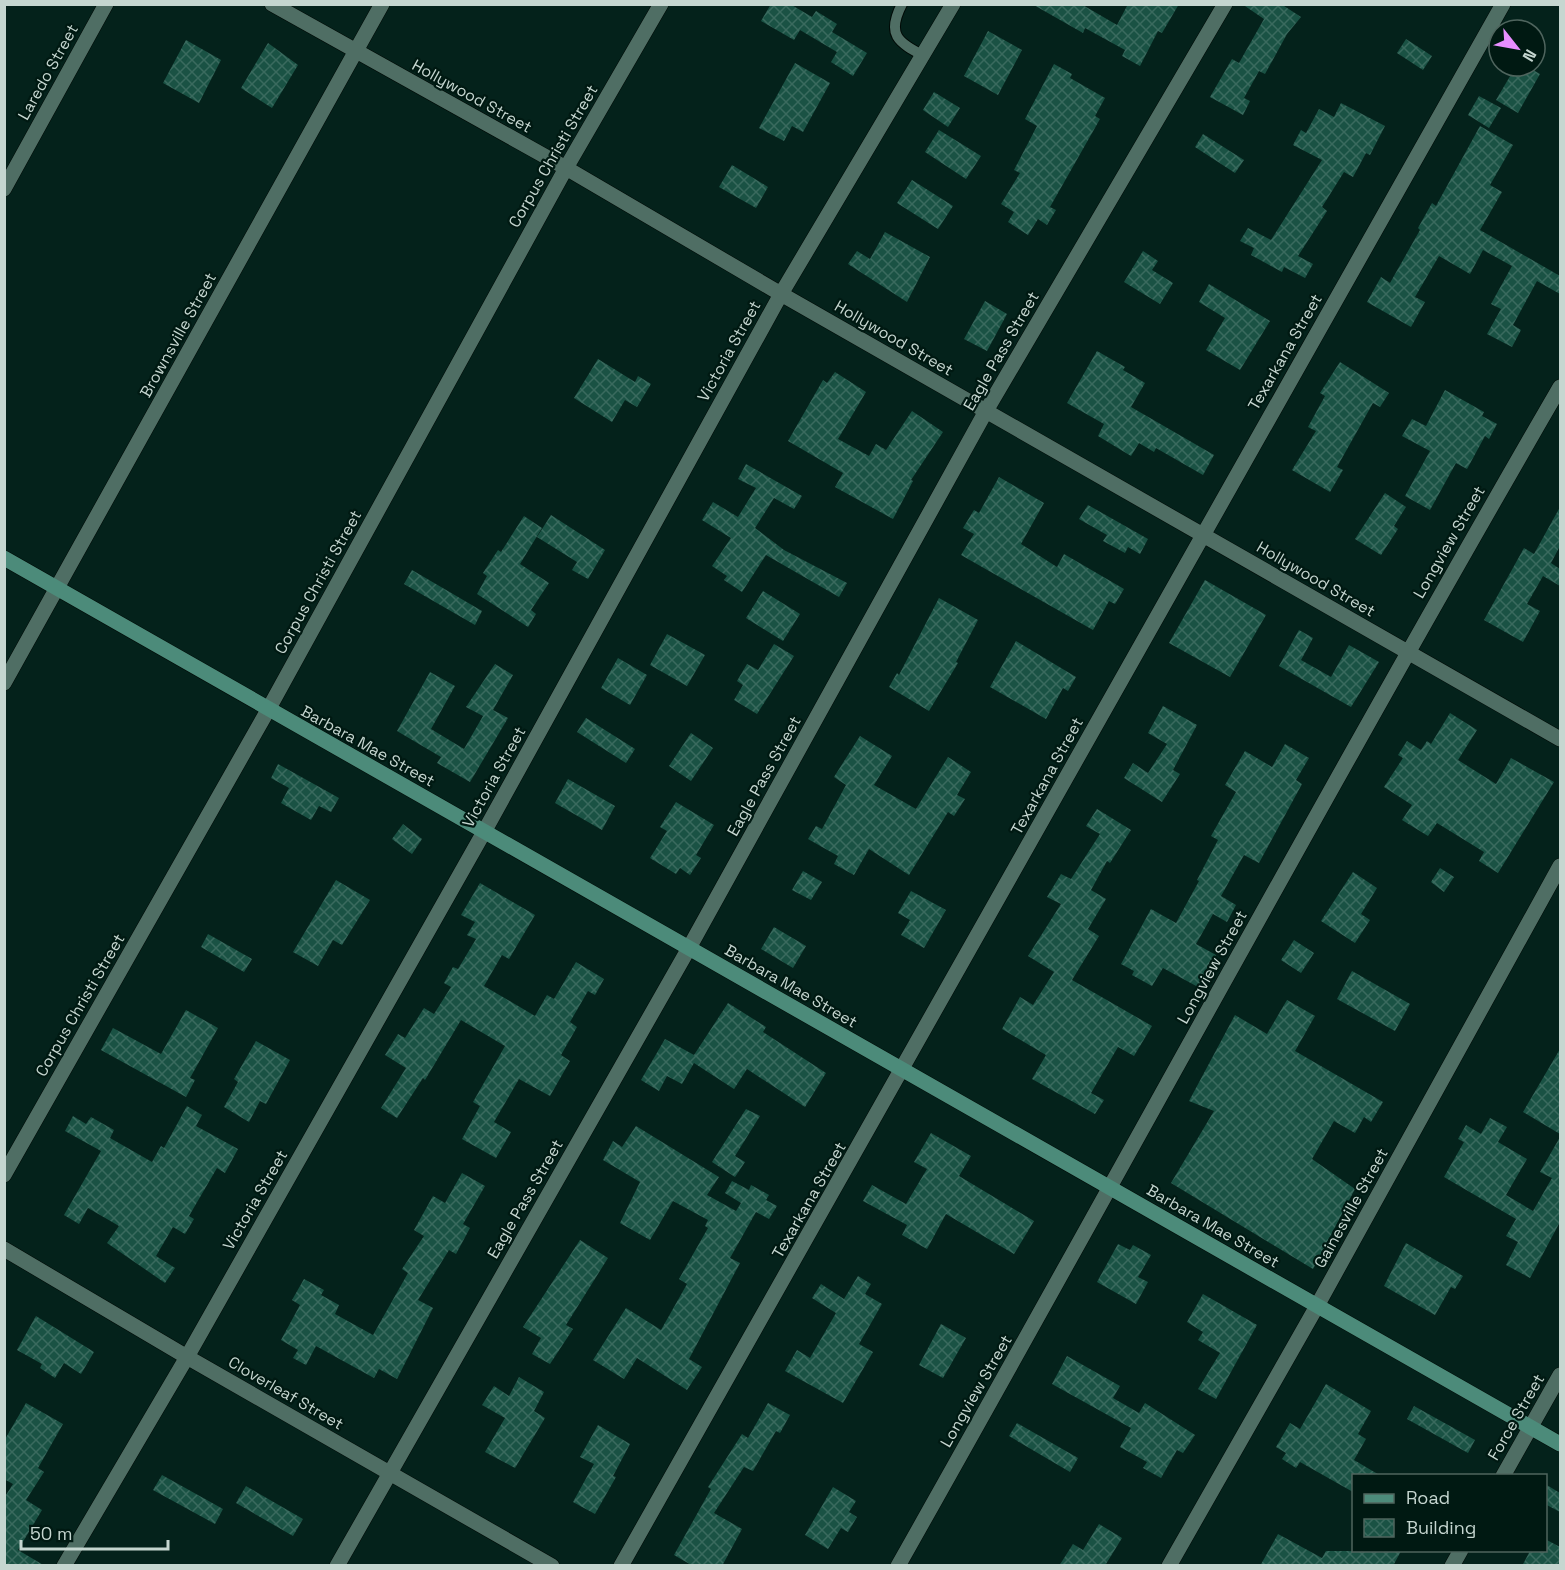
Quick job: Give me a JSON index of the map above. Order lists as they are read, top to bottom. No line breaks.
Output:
{"streets":{"street":["Laredo Street","Hollywood Street","Corpus Christi Street","Brownsville Street","Victoria Street","Eagle Pass Street","Texarkana Street","Longview Street","Barbara Mae Street","Gainesville Street","Cloverleaf Street","Force Street"]},"crossings":[["Hollywood Street","Corpus Christi Street"],["Hollywood Street","Brownsville Street"],["Hollywood Street","Victoria Street"],["Hollywood Street","Eagle Pass Street"],["Hollywood Street","Texarkana Street"],["Hollywood Street","Longview Street"],["Corpus Christi Street","Barbara Mae Street"],["Brownsville Street","Barbara Mae Street"],["Victoria Street","Barbara Mae Street"],["Victoria Street","Cloverleaf Street"],["Eagle Pass Street","Barbara Mae Street"],["Eagle Pass Street","Cloverleaf Street"],["Texarkana Street","Barbara Mae Street"],["Longview Street","Barbara Mae Street"],["Barbara Mae Street","Gainesville Street"],["Barbara Mae Street","Force Street"]],"legend":["Road","Building"],"scale_bar":"50 m","north":"bottom right"}
